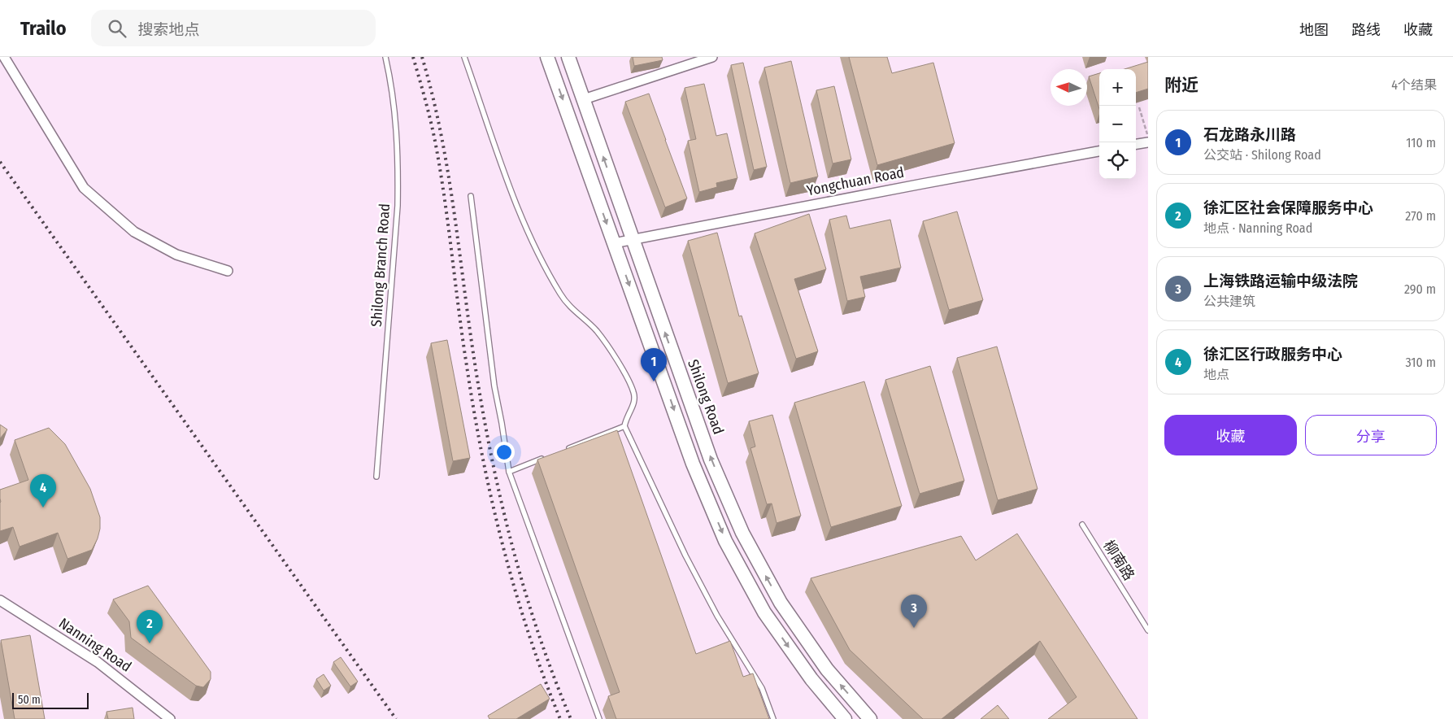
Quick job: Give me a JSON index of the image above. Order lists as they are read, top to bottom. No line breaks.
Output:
{"streets":{"main road":["Shilong Road"],"street":["Yongchuan Road","Nanning Road"],"lane":["Shilong Branch Road","柳南路"]},"crossings":[["Yongchuan Road","Shilong Road"]],"scale_bar":"50 m","north":"left","page":{"header":"Trailo","search":"搜索地点","nav":["地图","路线","收藏"],"heading":["附近","4个结果"],"map_buttons":["+","−"],"list":[{"mark":"1","name":"石龙路永川路","note":"公交站 · Shilong Road","value":"110 m"},{"mark":"2","name":"徐汇区社会保障服务中心","note":"地点 · Nanning Road","value":"270 m"},{"mark":"3","name":"上海铁路运输中级法院","note":"公共建筑","value":"290 m"},{"mark":"4","name":"徐汇区行政服务中心","note":"地点","value":"310 m"}],"pins":["1","4","3","2"],"buttons":["收藏","分享"],"scale":"50 m"}}
